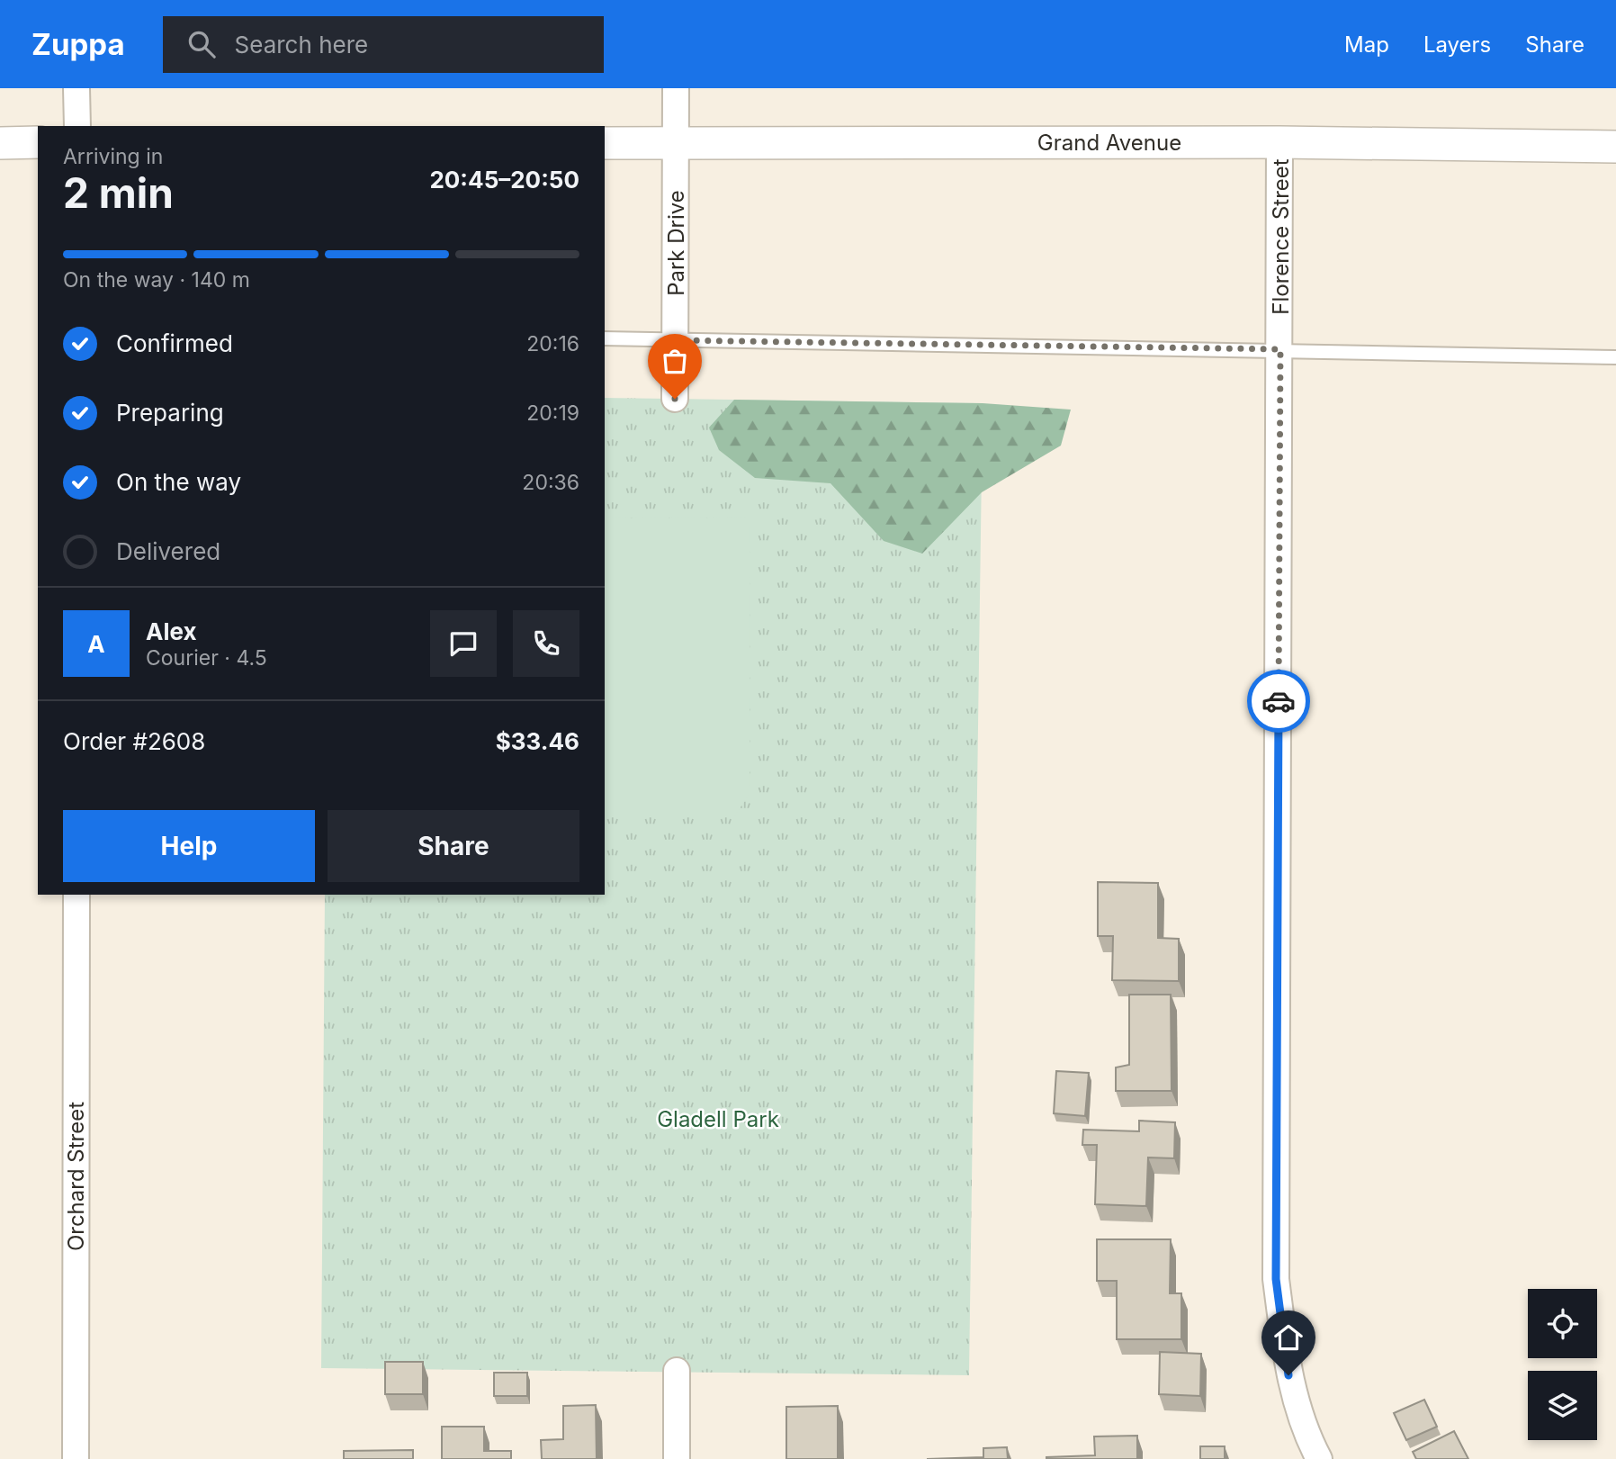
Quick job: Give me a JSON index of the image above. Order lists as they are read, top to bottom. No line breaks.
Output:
{"streets":{"street":["Grand Avenue","Florence Street","Park Drive","Orchard Street"]},"crossings":[["Grand Avenue","Florence Street"],["Grand Avenue","Park Drive"]],"parks":["Gladell Park"],"page":{"header":"Zuppa","search":"Search here","nav":["Map","Layers","Share"],"heading":["2 min","Arriving in","20:45–20:50"],"panel":["Alex","Courier · 4.5","Order #2608","$33.46"],"bar":"On the way · 140 m","list":[["Confirmed","20:16"],["Preparing","20:19"],["On the way","20:36"],"Delivered"],"round":"A","buttons":["Help","Share"]}}
